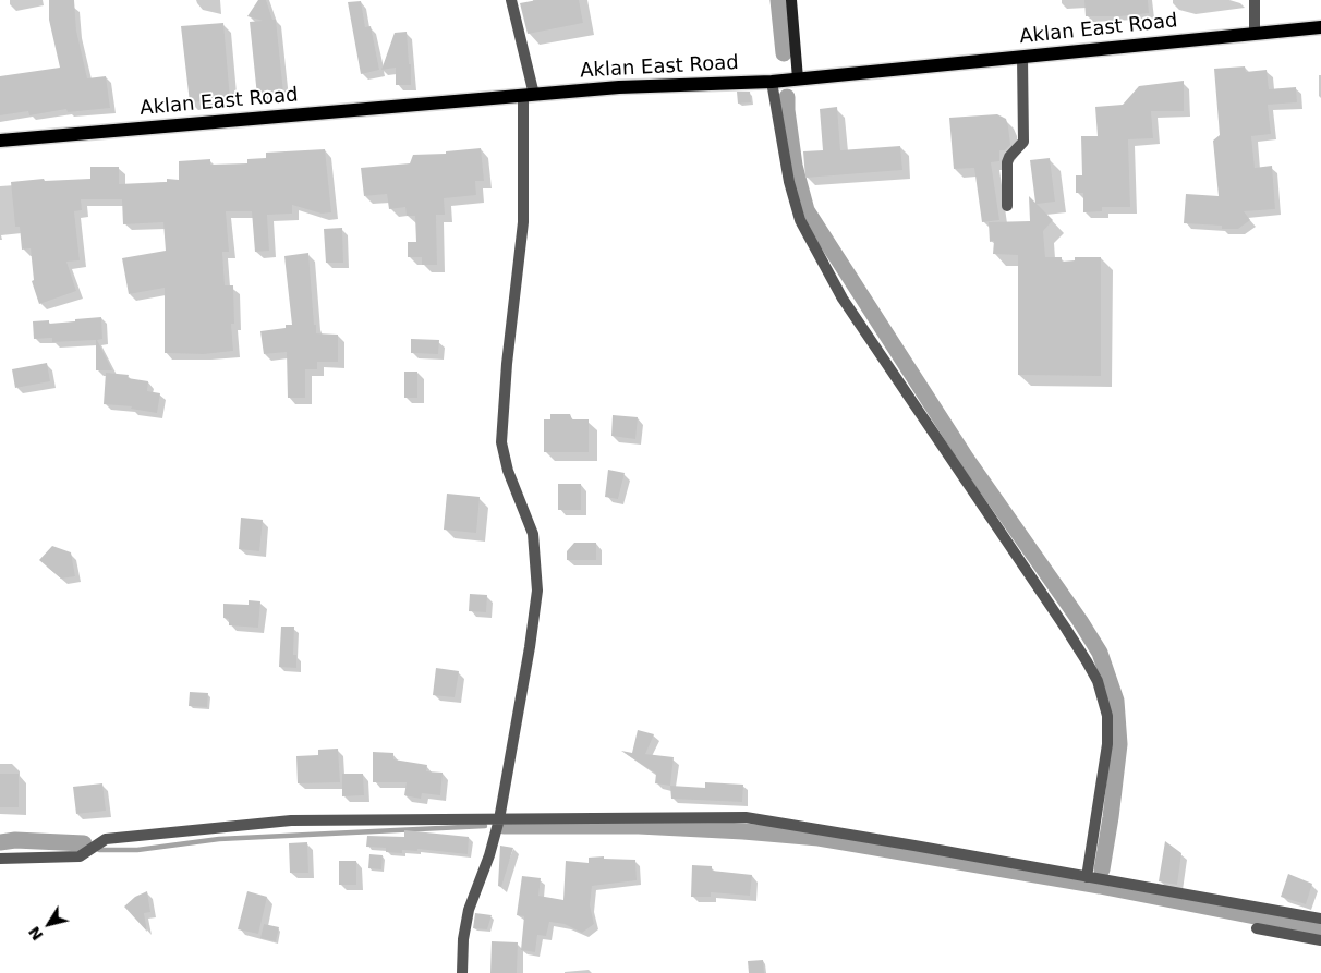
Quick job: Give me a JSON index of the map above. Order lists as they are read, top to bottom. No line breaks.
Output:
{"streets":{"main road":["Aklan East Road"]},"north":"bottom left"}
